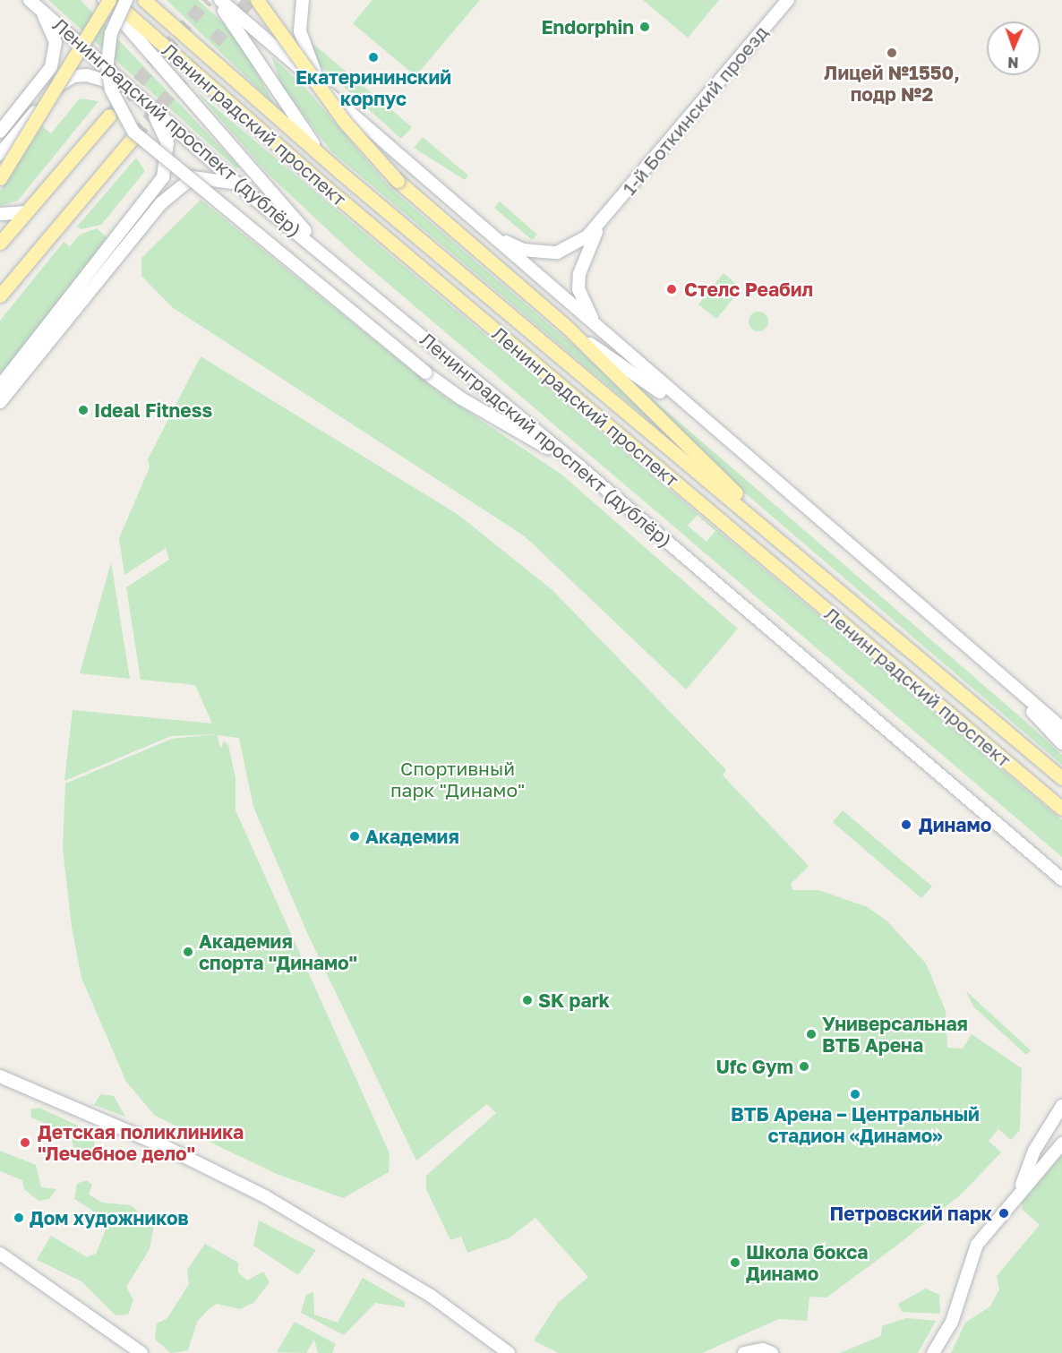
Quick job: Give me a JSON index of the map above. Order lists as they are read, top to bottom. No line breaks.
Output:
{"streets":{"main road":["1-й Боткинский проезд","Ленинградский проспект","Ленинградский проспект (дублёр)"]},"parks":["Спортивный парк \"Динамо\""],"places":["Endorphin","Лицей №1550, подр №2","Екатерининский корпус","Стелс Реабил","Ideal Fitness","Динамо","Академия","Академия спорта \"Динамо\"","SK park","Универсальная ВТБ Арена","Ufc Gym","ВТБ Арена – Центральный стадион «Динамо»","Детская поликлиника \"Лечебное дело\"","Петровский парк","Дом художников","Школа бокса Динамо"],"north":"bottom"}
